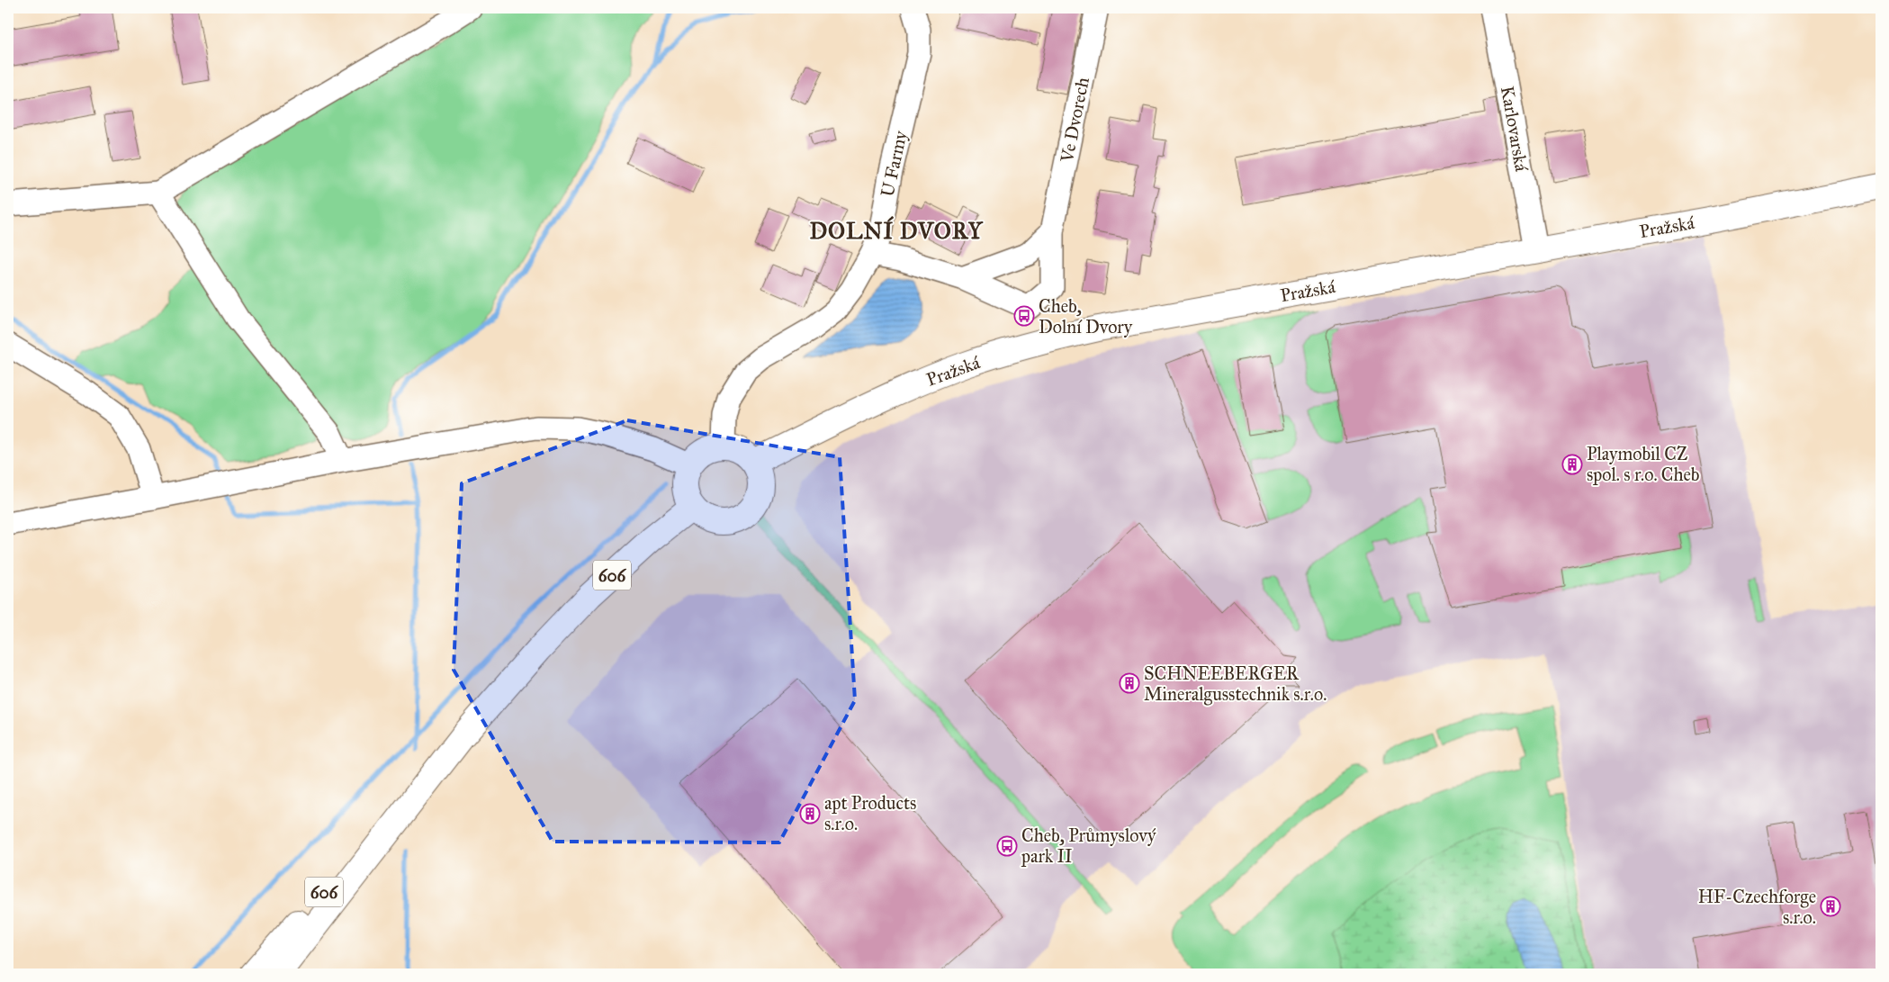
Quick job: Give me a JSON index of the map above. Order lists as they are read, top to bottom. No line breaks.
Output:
{"streets":{"main road":["Pražská","606"],"street":["Ve Dvorech","Karlovarská","U Farmy"]},"crossings":[["Ve Dvorech","U Farmy"],["Karlovarská","Pražská"],["U Farmy","Pražská"],["U Farmy","606"],["Pražská","606"]],"districts":["DOLNÍ DVORY"],"places":{"bus stop":["Cheb, Dolní Dvory","Cheb, Průmyslový park II"],"building":["Playmobil CZ spol. s r.o. Cheb","SCHNEEBERGER Mineralgusstechnik s.r.o.","apt Products s.r.o.","HF-Czechforge s.r.o."]}}
